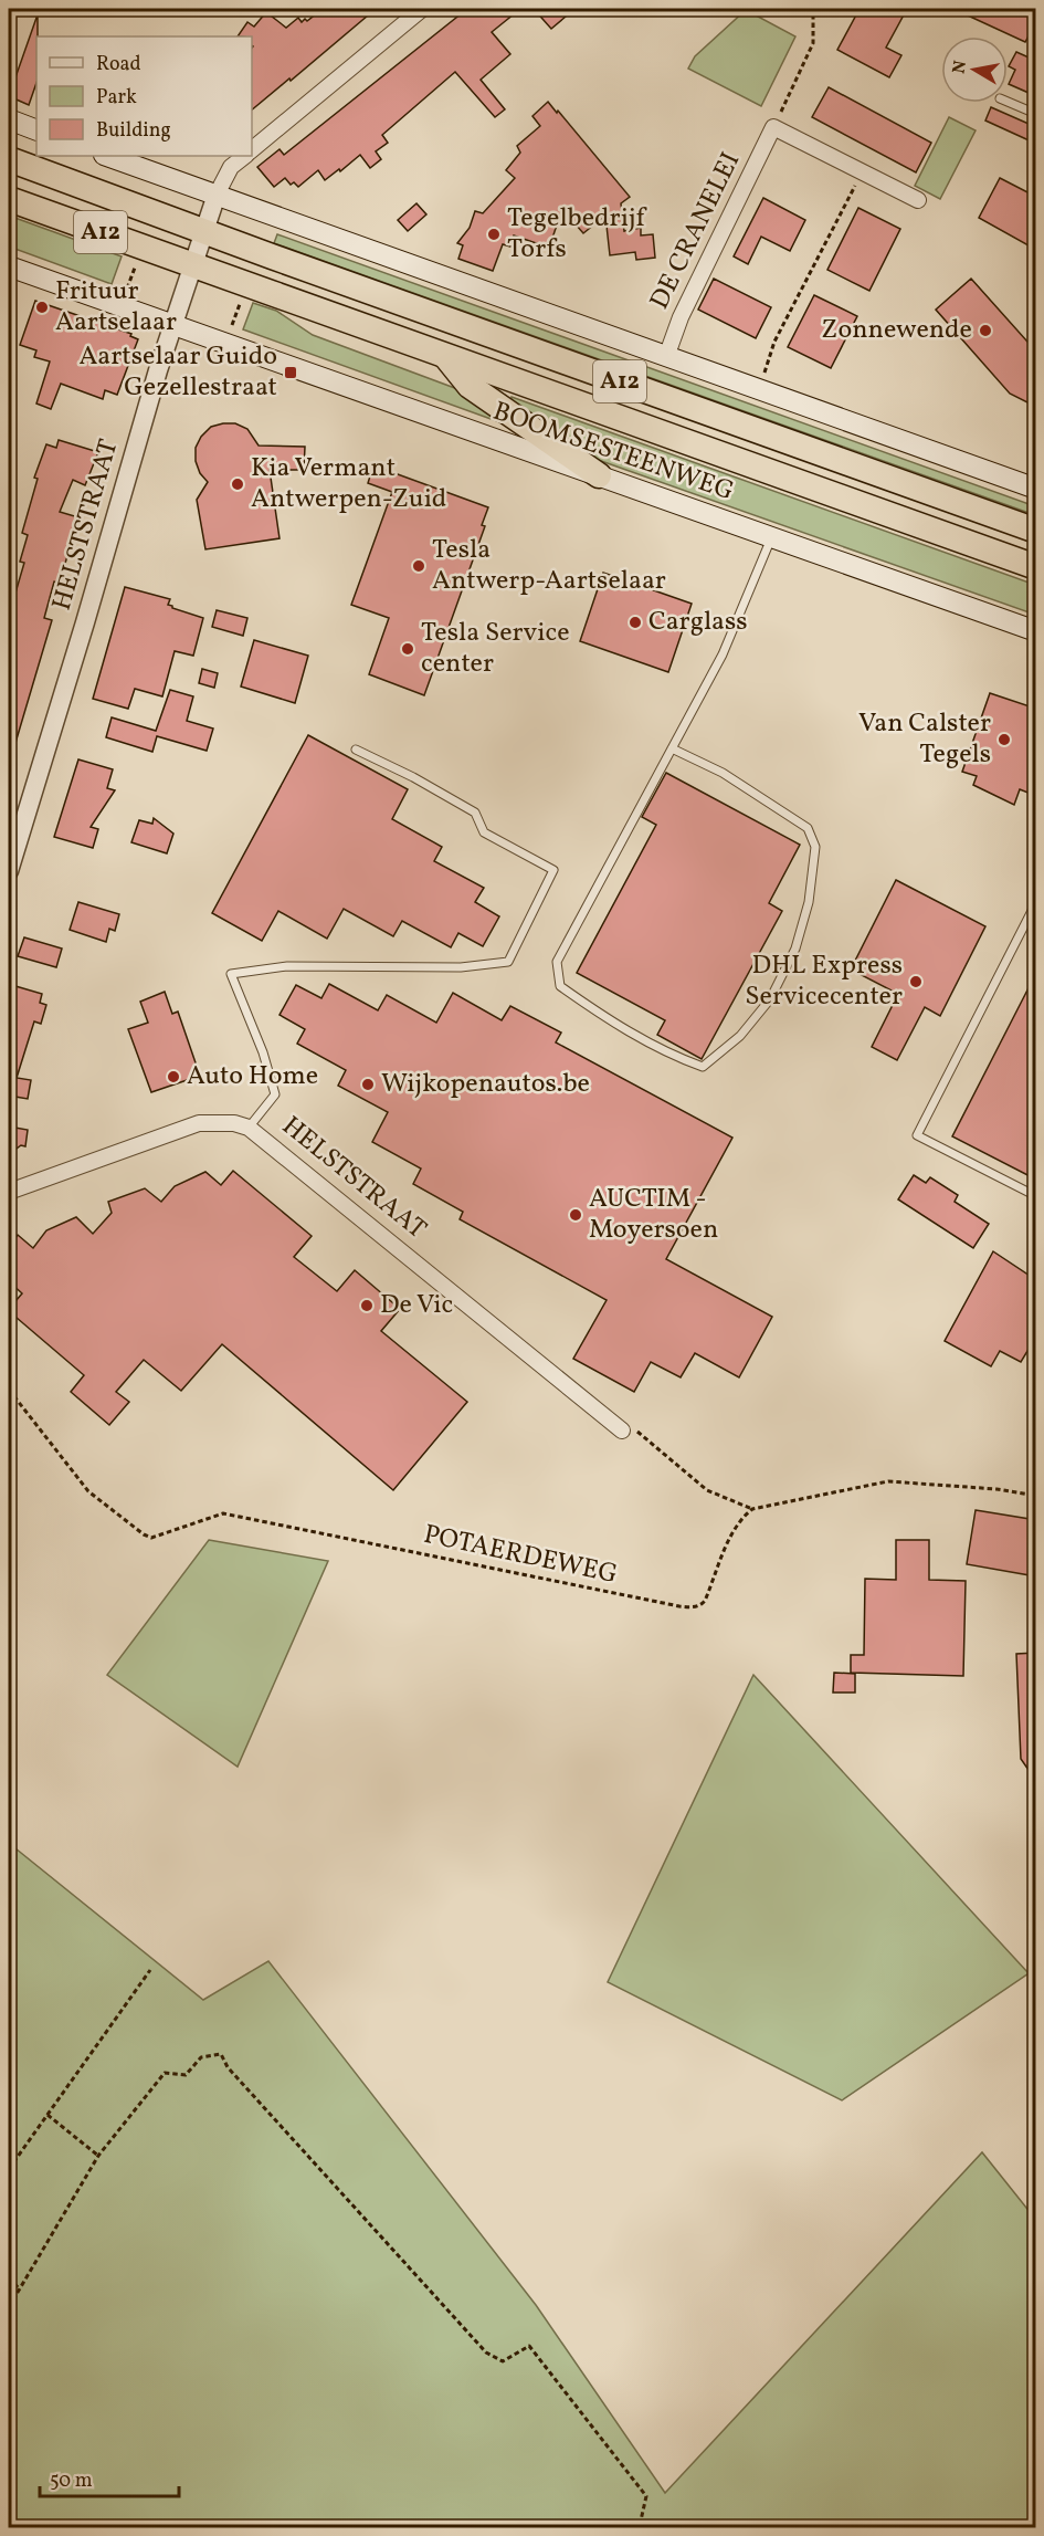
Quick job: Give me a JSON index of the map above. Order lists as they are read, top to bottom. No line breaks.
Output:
{"streets":{"highway":["A12"],"main road":["BOOMSESTEENWEG"],"street":["DE CRANELEI","HELSTSTRAAT"],"path":["POTAERDEWEG"]},"crossings":[["A12","HELSTSTRAAT"],["BOOMSESTEENWEG","HELSTSTRAAT"]],"places":{"other":["Tegelbedrijf Torfs","Frituur Aartselaar","Zonnewende","Kia Vermant Antwerpen-Zuid","Tesla Antwerp-Aartselaar","Carglass","Tesla Service center","Van Calster Tegels","DHL Express Servicecenter","Auto Home","Wijkopenautos.be","AUCTIM - Moyersoen","De Vic"],"transit":["Aartselaar Guido Gezellestraat"]},"legend":["Road","Park","Building"],"scale_bar":"50 m","north":"left"}
